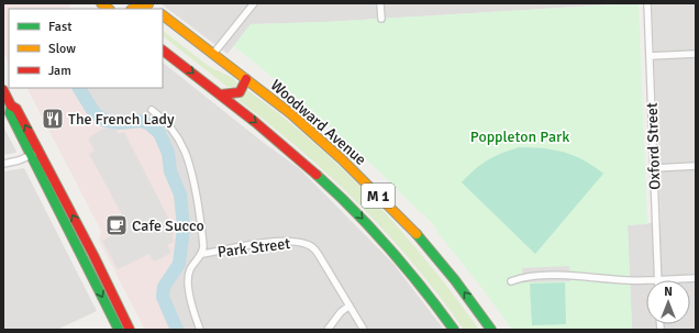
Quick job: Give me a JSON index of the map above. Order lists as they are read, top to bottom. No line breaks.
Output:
{"streets":{"main road":["Woodward Avenue","M 1"],"street":["Oxford Street","Park Street"]},"parks":["Poppleton Park"],"places":{"restaurant":["The French Lady"],"cafe":["Cafe Succo"]},"legend":["Fast","Slow","Jam"],"north":"top"}
